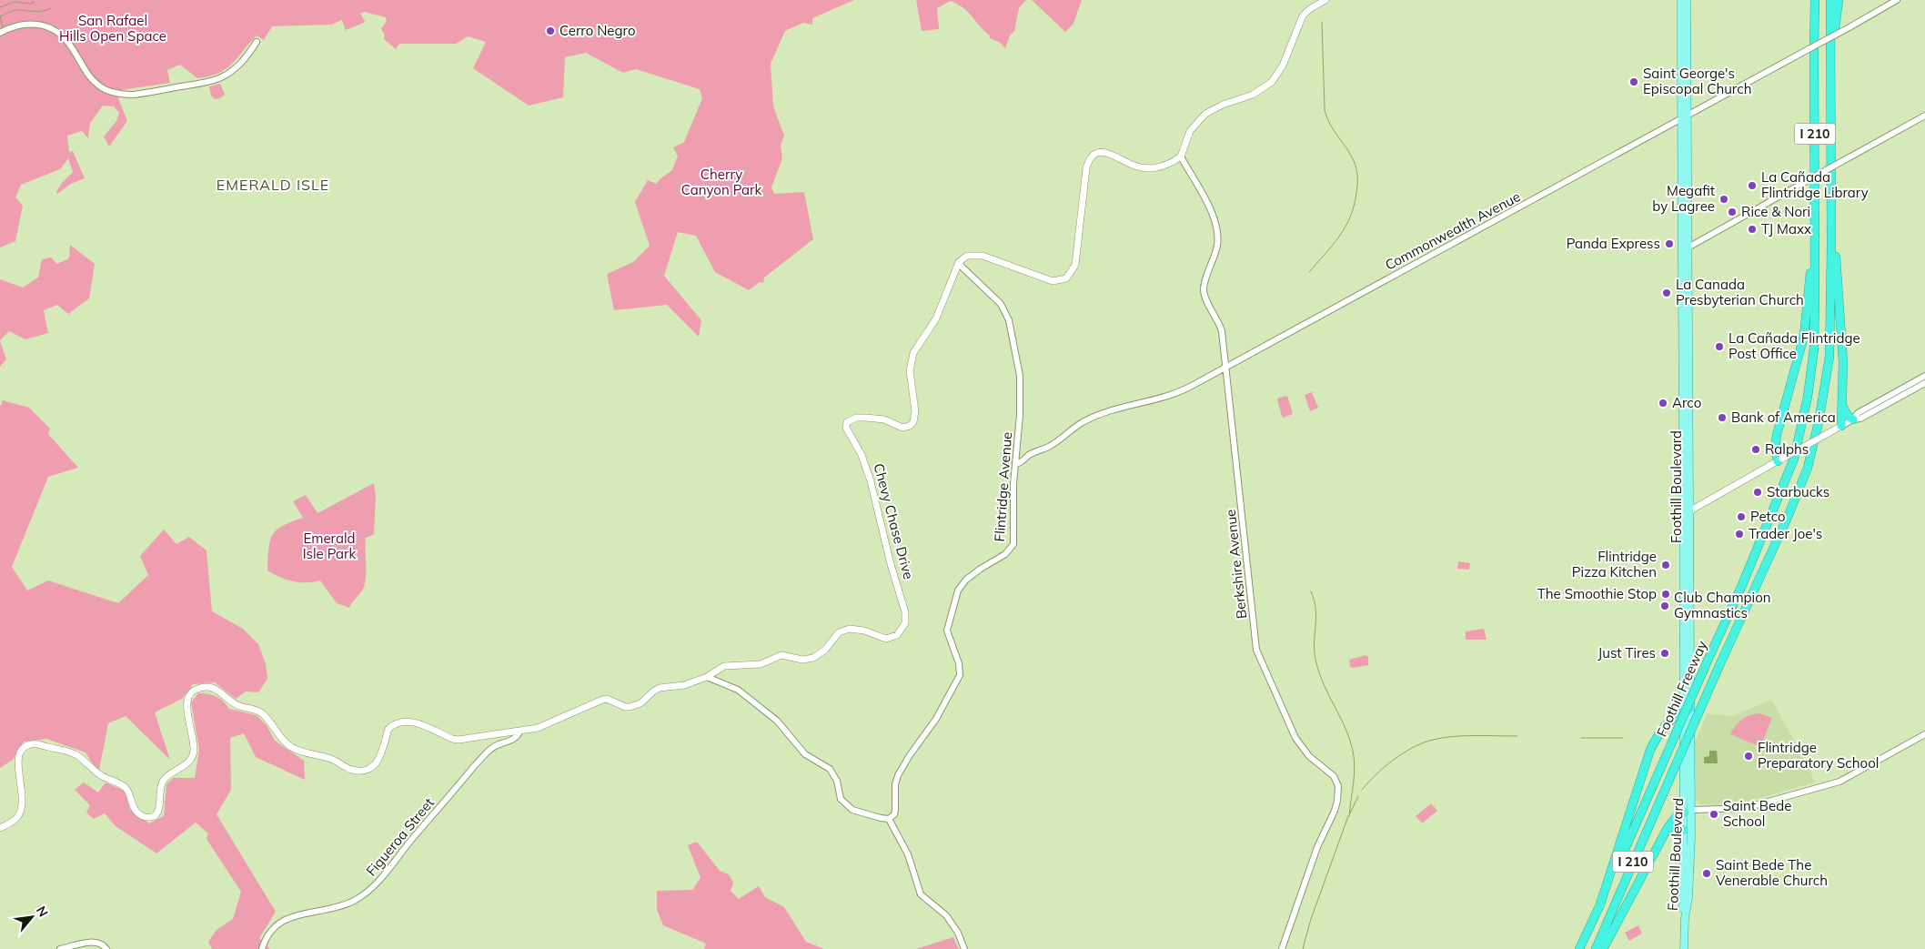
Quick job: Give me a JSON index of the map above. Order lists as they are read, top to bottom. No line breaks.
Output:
{"streets":{"highway":["I 210","Foothill Freeway"],"main road":["Foothill Boulevard","Chevy Chase Drive"],"street":["Commonwealth Avenue","Flintridge Avenue","Berkshire Avenue","Figueroa Street"]},"crossings":[["Commonwealth Avenue","Flintridge Avenue"],["Commonwealth Avenue","Foothill Boulevard"],["Commonwealth Avenue","Berkshire Avenue"],["Commonwealth Avenue","Foothill Freeway"],["Flintridge Avenue","Chevy Chase Drive"],["Chevy Chase Drive","Figueroa Street"]],"districts":["EMERALD ISLE"],"parks":["San Rafael Hills Open Space","Cherry Canyon Park","Emerald Isle Park"],"places":["Cerro Negro","Saint George's Episcopal Church","La Cañada Flintridge Library","Megafit by Lagree","Rice & Nori","TJ Maxx","Panda Express","La Canada Presbyterian Church","La Cañada Flintridge Post Office","Arco","Bank of America","Ralphs","Starbucks","Petco","Trader Joe's","Flintridge Pizza Kitchen","The Smoothie Stop","Club Champion Gymnastics","Just Tires","Flintridge Preparatory School","Saint Bede School","Saint Bede The Venerable Church"],"north":"top right"}
